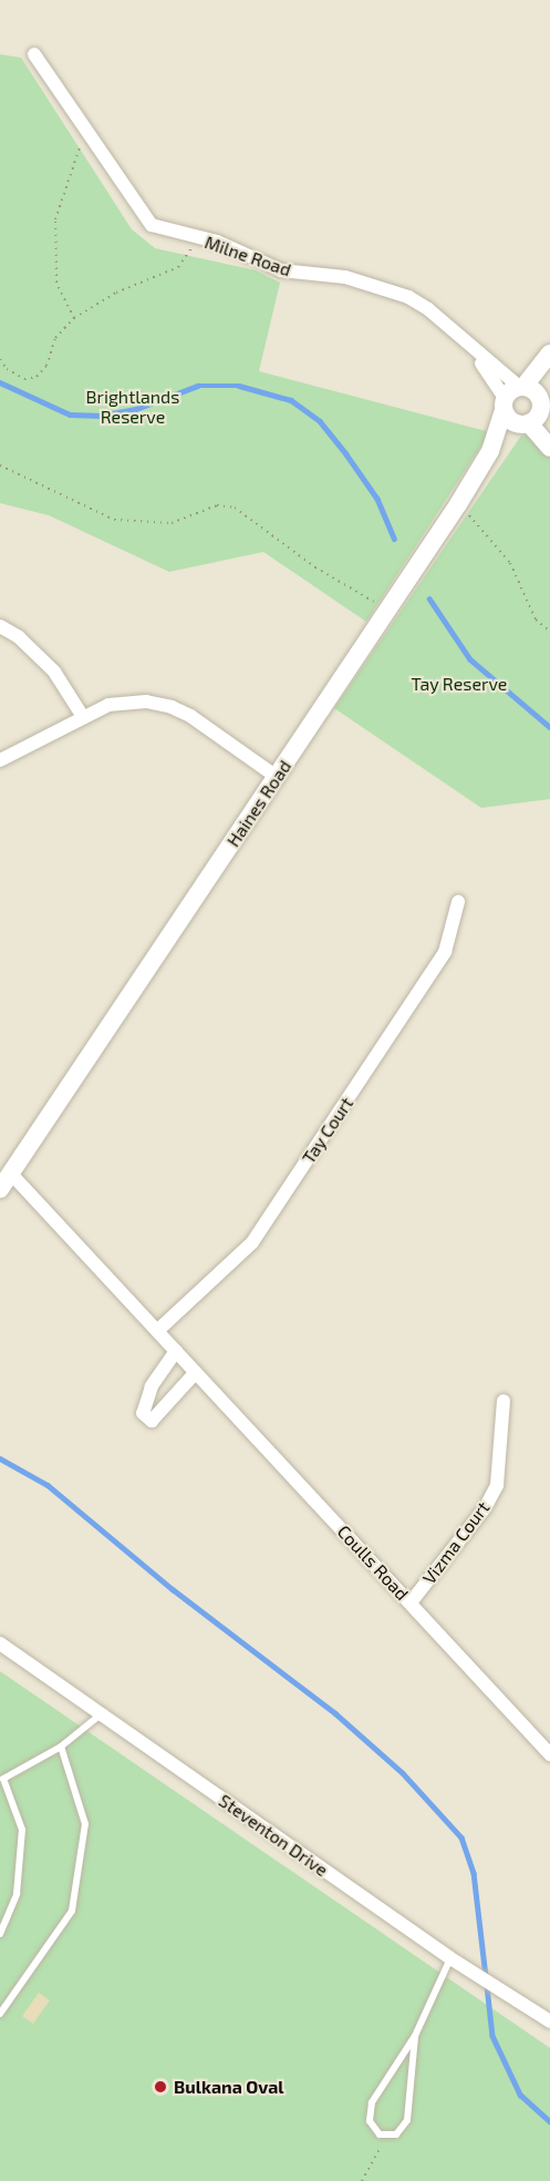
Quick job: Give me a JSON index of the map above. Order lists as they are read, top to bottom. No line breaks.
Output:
{"streets":{"main road":["Haines Road"],"street":["Milne Road","Tay Court","Vizma Court","Coulls Road","Steventon Drive"]},"crossings":[["Milne Road","Haines Road"],["Haines Road","Coulls Road"],["Tay Court","Coulls Road"],["Vizma Court","Coulls Road"]],"parks":["Brightlands Reserve","Tay Reserve"],"places":["Bulkana Oval"]}
